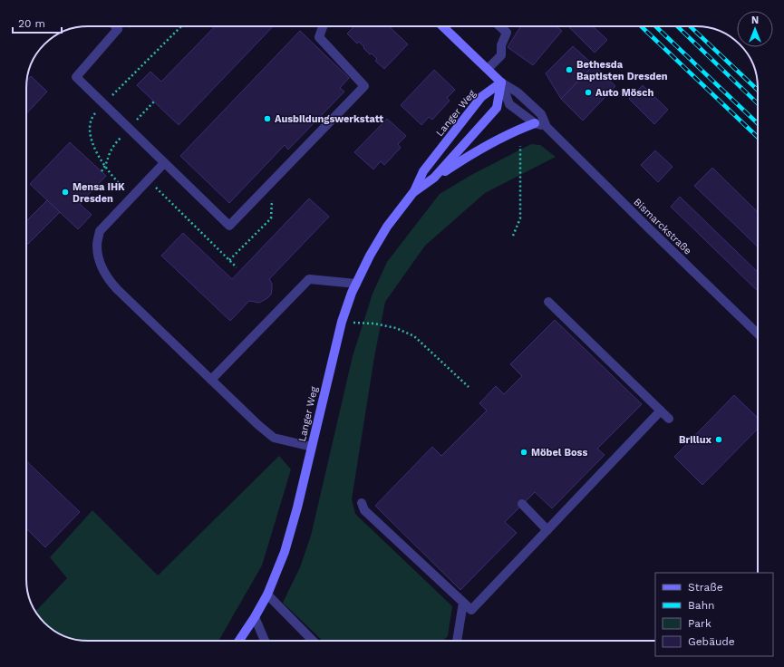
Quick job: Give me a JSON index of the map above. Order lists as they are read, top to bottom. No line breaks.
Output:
{"streets":{"main road":["Langer Weg"],"street":["Bismarckstraße"]},"crossings":[["Langer Weg","Bismarckstraße"]],"places":["Bethesda Baptisten Dresden","Auto Mösch","Ausbildungswerkstatt","Mensa IHK Dresden","Brillux","Möbel Boss"],"legend":["Straße","Bahn","Park","Gebäude"],"scale_bar":"20 m","north":"top"}
